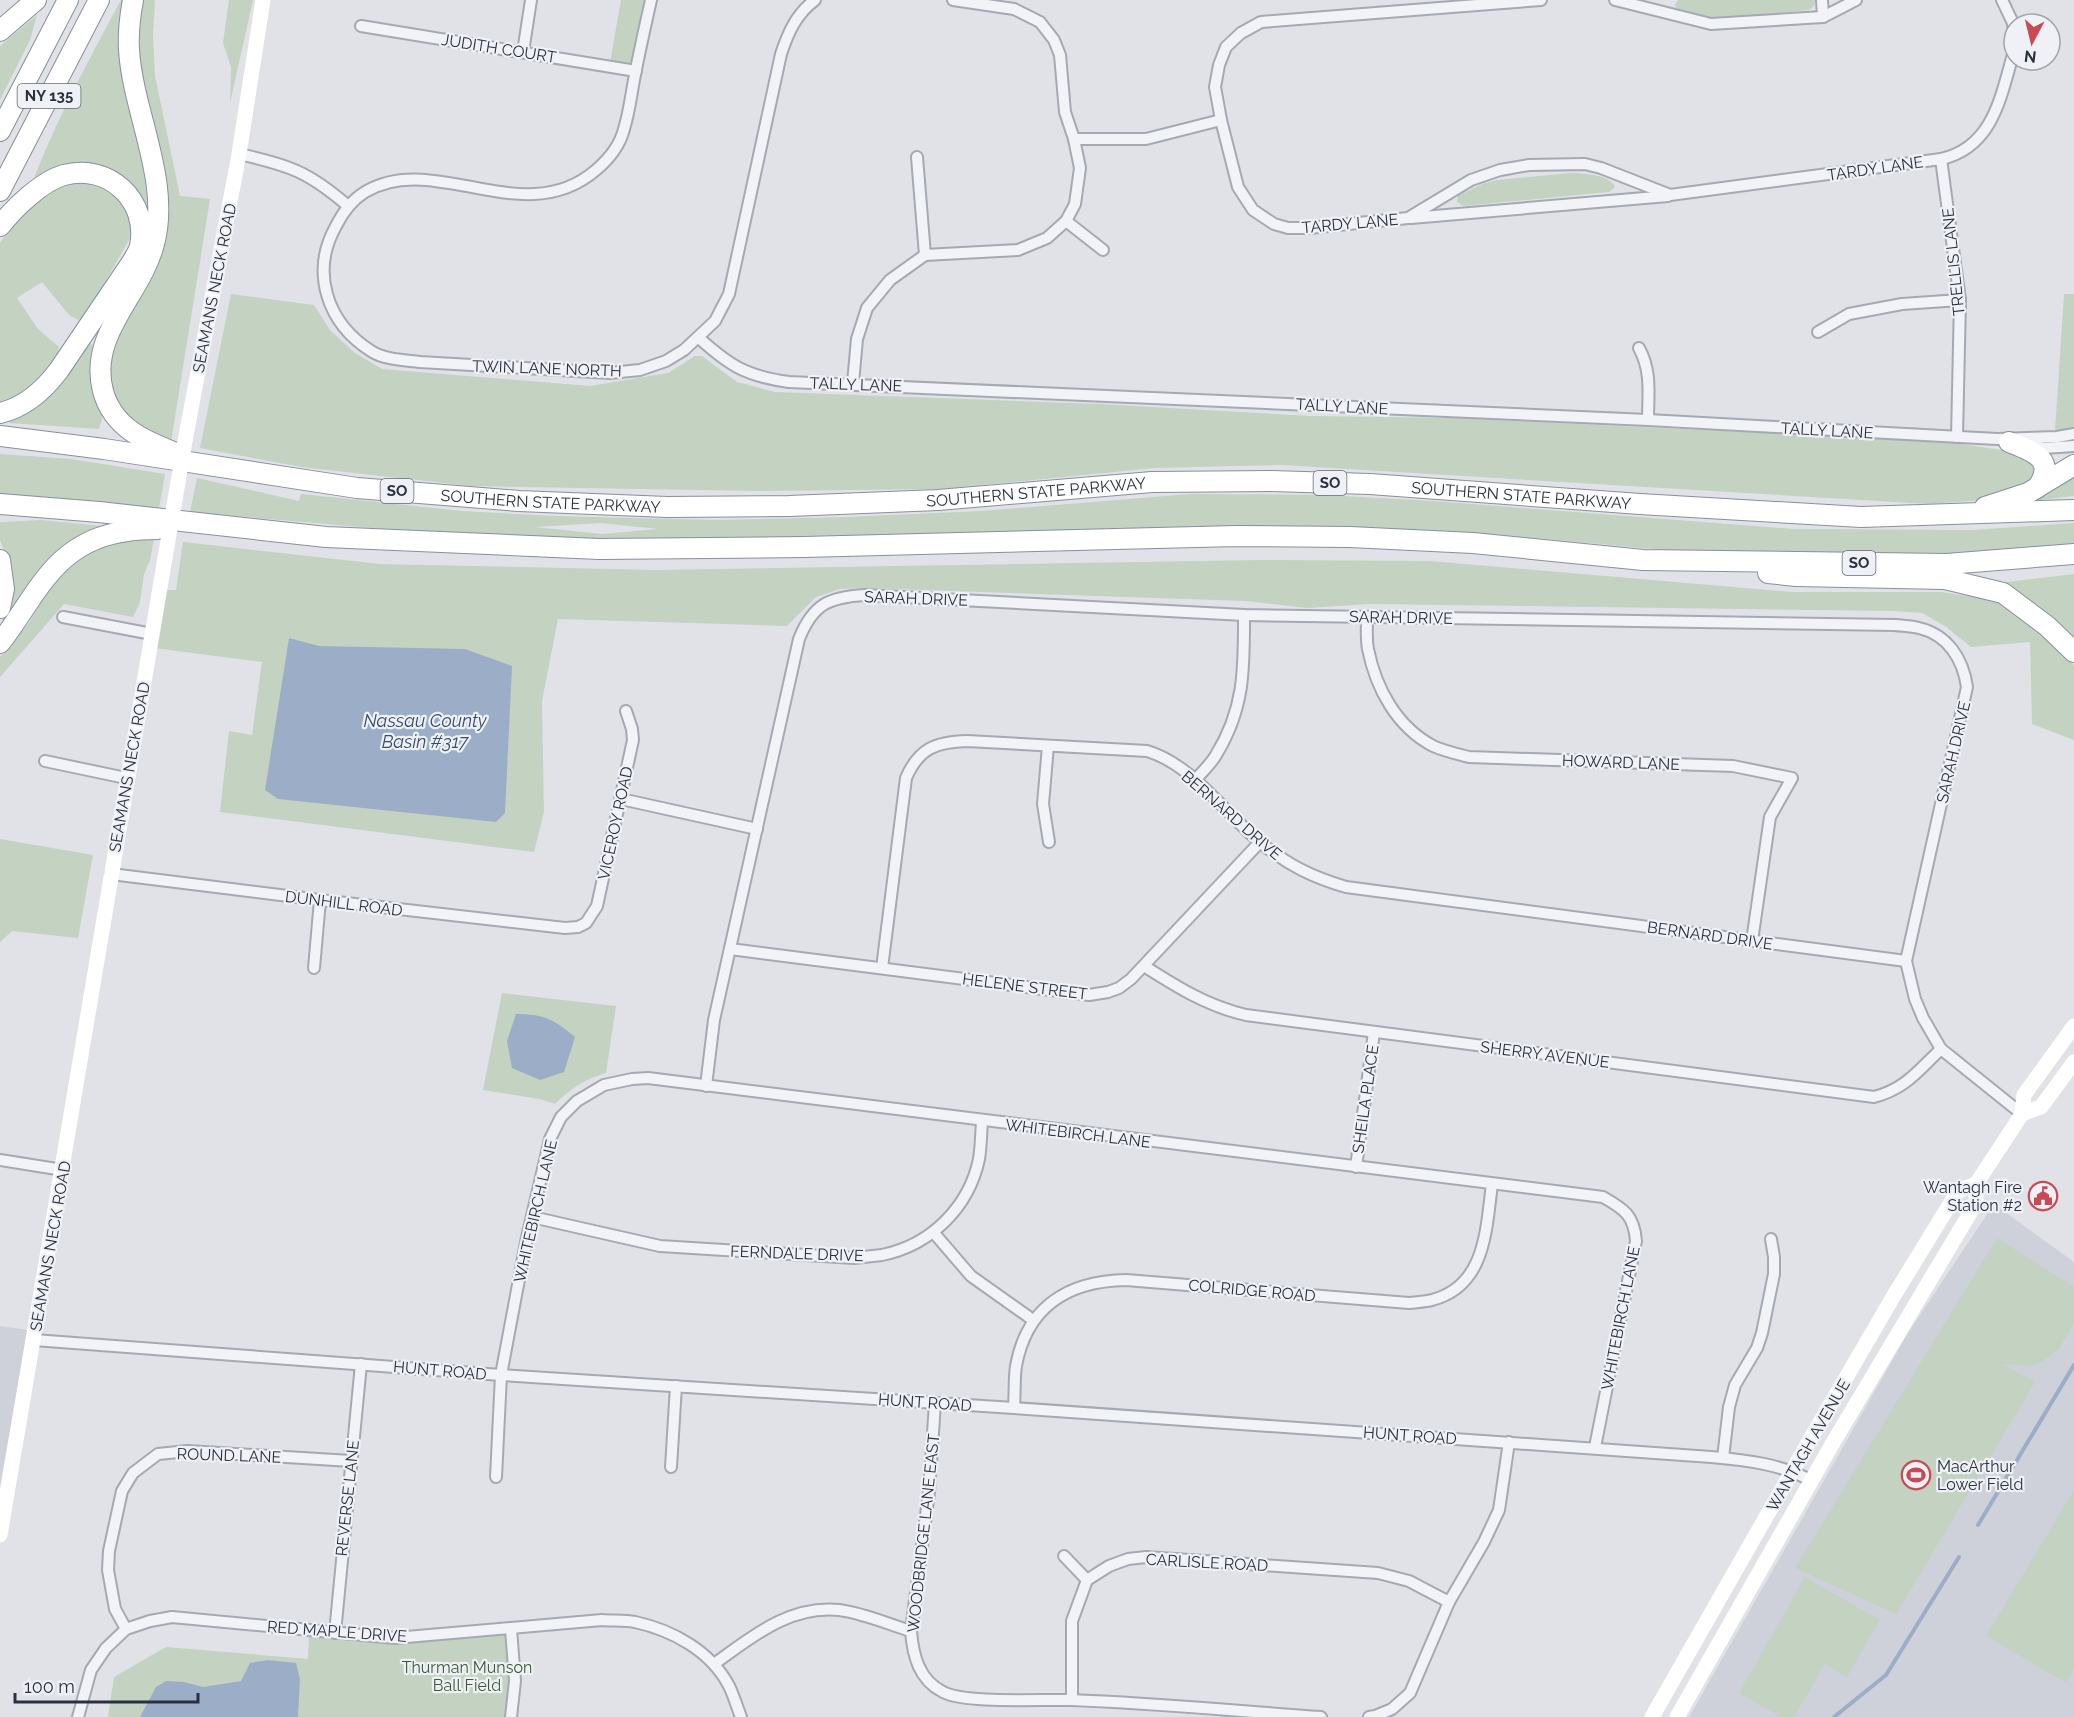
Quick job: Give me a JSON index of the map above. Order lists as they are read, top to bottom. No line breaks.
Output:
{"streets":{"highway":["NY 135","SO","SOUTHERN STATE PARKWAY"],"main road":["SEAMANS NECK ROAD","WANTAGH AVENUE"],"street":["JUDITH COURT","TARDY LANE","TRELLIS LANE","TWIN LANE NORTH","TALLY LANE","SARAH DRIVE","HOWARD LANE","BERNARD DRIVE","VICEROY ROAD","DUNHILL ROAD","HELENE STREET","SHERRY AVENUE","SHEILA PLACE","WHITEBIRCH LANE","FERNDALE DRIVE","COLRIDGE ROAD","HUNT ROAD","ROUND LANE","REVERSE LANE","WOODBRIDGE LANE EAST","CARLISLE ROAD","RED MAPLE DRIVE"]},"crossings":[["TARDY LANE","TRELLIS LANE"],["TRELLIS LANE","TALLY LANE"],["SEAMANS NECK ROAD","DUNHILL ROAD"],["SEAMANS NECK ROAD","HUNT ROAD"],["TWIN LANE NORTH","TALLY LANE"],["SARAH DRIVE","HOWARD LANE"],["SARAH DRIVE","BERNARD DRIVE"],["SARAH DRIVE","HELENE STREET"],["SARAH DRIVE","SHERRY AVENUE"],["SARAH DRIVE","WHITEBIRCH LANE"],["SARAH DRIVE","WANTAGH AVENUE"],["HOWARD LANE","BERNARD DRIVE"],["BERNARD DRIVE","HELENE STREET"],["VICEROY ROAD","DUNHILL ROAD"],["HELENE STREET","SHERRY AVENUE"],["SHERRY AVENUE","SHEILA PLACE"],["SHEILA PLACE","WHITEBIRCH LANE"],["WHITEBIRCH LANE","FERNDALE DRIVE"],["WHITEBIRCH LANE","COLRIDGE ROAD"],["WHITEBIRCH LANE","HUNT ROAD"],["COLRIDGE ROAD","HUNT ROAD"],["HUNT ROAD","WANTAGH AVENUE"],["HUNT ROAD","REVERSE LANE"],["HUNT ROAD","WOODBRIDGE LANE EAST"],["ROUND LANE","REVERSE LANE"],["ROUND LANE","RED MAPLE DRIVE"],["REVERSE LANE","RED MAPLE DRIVE"]],"water":["Nassau County Basin #317"],"parks":["Thurman Munson Ball Field"],"places":{"public building":["Wantagh Fire Station #2"],"sports":["MacArthur Lower Field"]},"scale_bar":"100 m","north":"bottom"}
